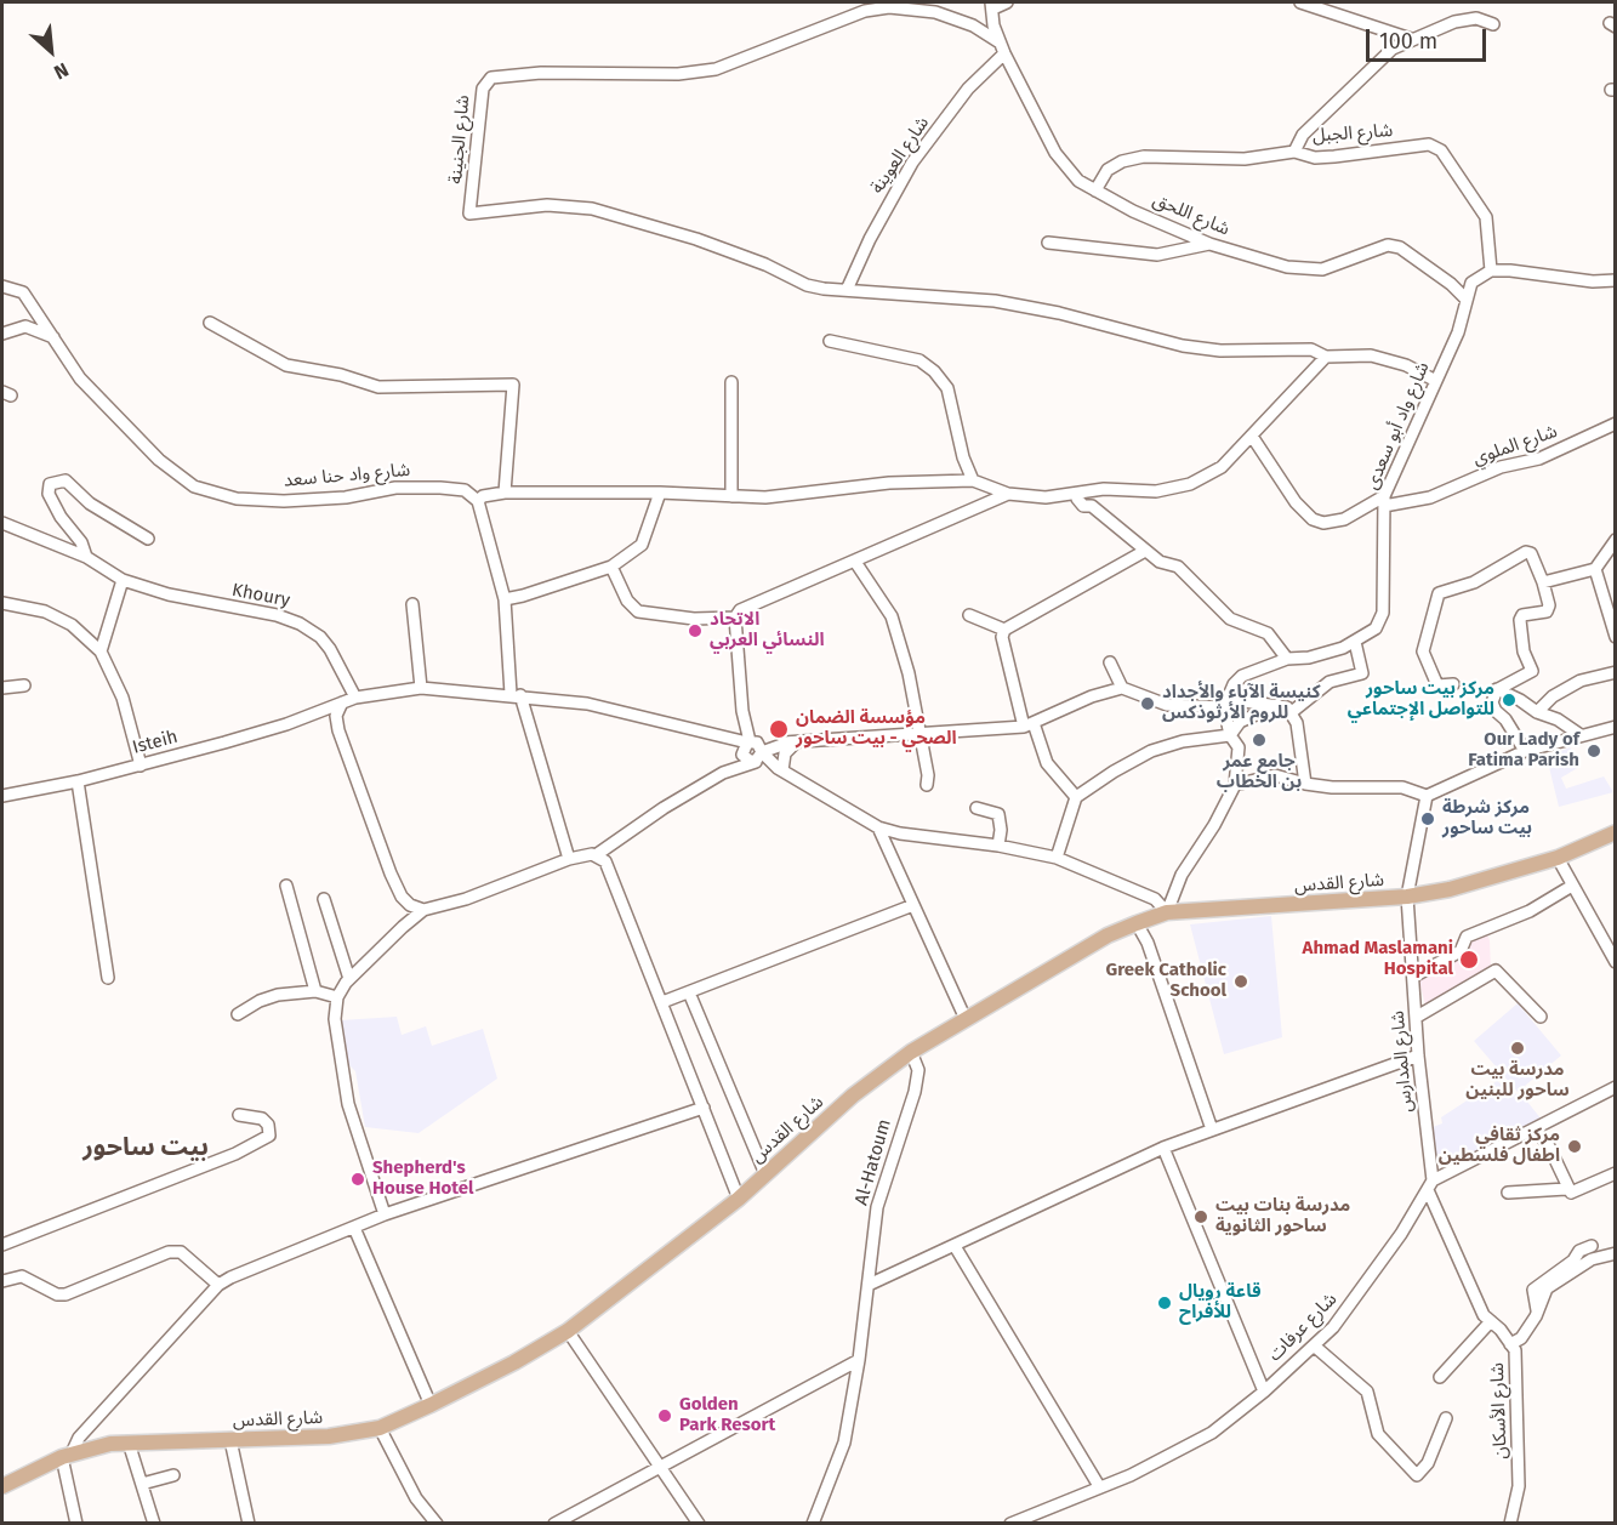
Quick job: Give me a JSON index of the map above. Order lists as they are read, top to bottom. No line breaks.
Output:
{"streets":{"main road":["شارع القدس"],"street":["شارع الجبل","شارع الجنينة","شارع العوينة","شارع اللحق","شارع واد أبو سعدى","شارع الملوي","شارع واد حنا سعد","Khoury","Isteih","شارع المدارس","Al-Hatoum","شارع عرفات","شارع الأسكان"]},"crossings":[["شارع الجنينة","شارع العوينة"],["شارع الجنينة","شارع اللحق"],["شارع العوينة","شارع اللحق"],["شارع اللحق","شارع واد أبو سعدى"],["شارع واد أبو سعدى","شارع الملوي"],["Khoury","Isteih"],["Isteih","شارع القدس"],["شارع القدس","شارع المدارس"],["شارع القدس","Al-Hatoum"],["شارع المدارس","شارع عرفات"],["شارع المدارس","شارع الأسكان"],["شارع عرفات","شارع الأسكان"]],"districts":["بيت ساحور"],"places":["الاتحاد النسائي العربي","مركز بيت ساحور للتواصل الإجتماعي","كنيسة الآباء والأجداد للروم الأرثوذكس","مؤسسة الضمان الصحي - بيت ساحور","جامع عمر بن الخطاب","Our Lady of Fatima Parish","مركز شرطة بيت ساحور","Ahmad Maslamani Hospital","Greek Catholic School","مدرسة بيت ساحور للبنين","مركز ثقافي اطفال فلسطين","Shepherd's House Hotel","مدرسة بنات بيت ساحور الثانوية","قاعة رويال للأفراح","Golden Park Resort"],"scale_bar":"100 m","north":"bottom right"}
